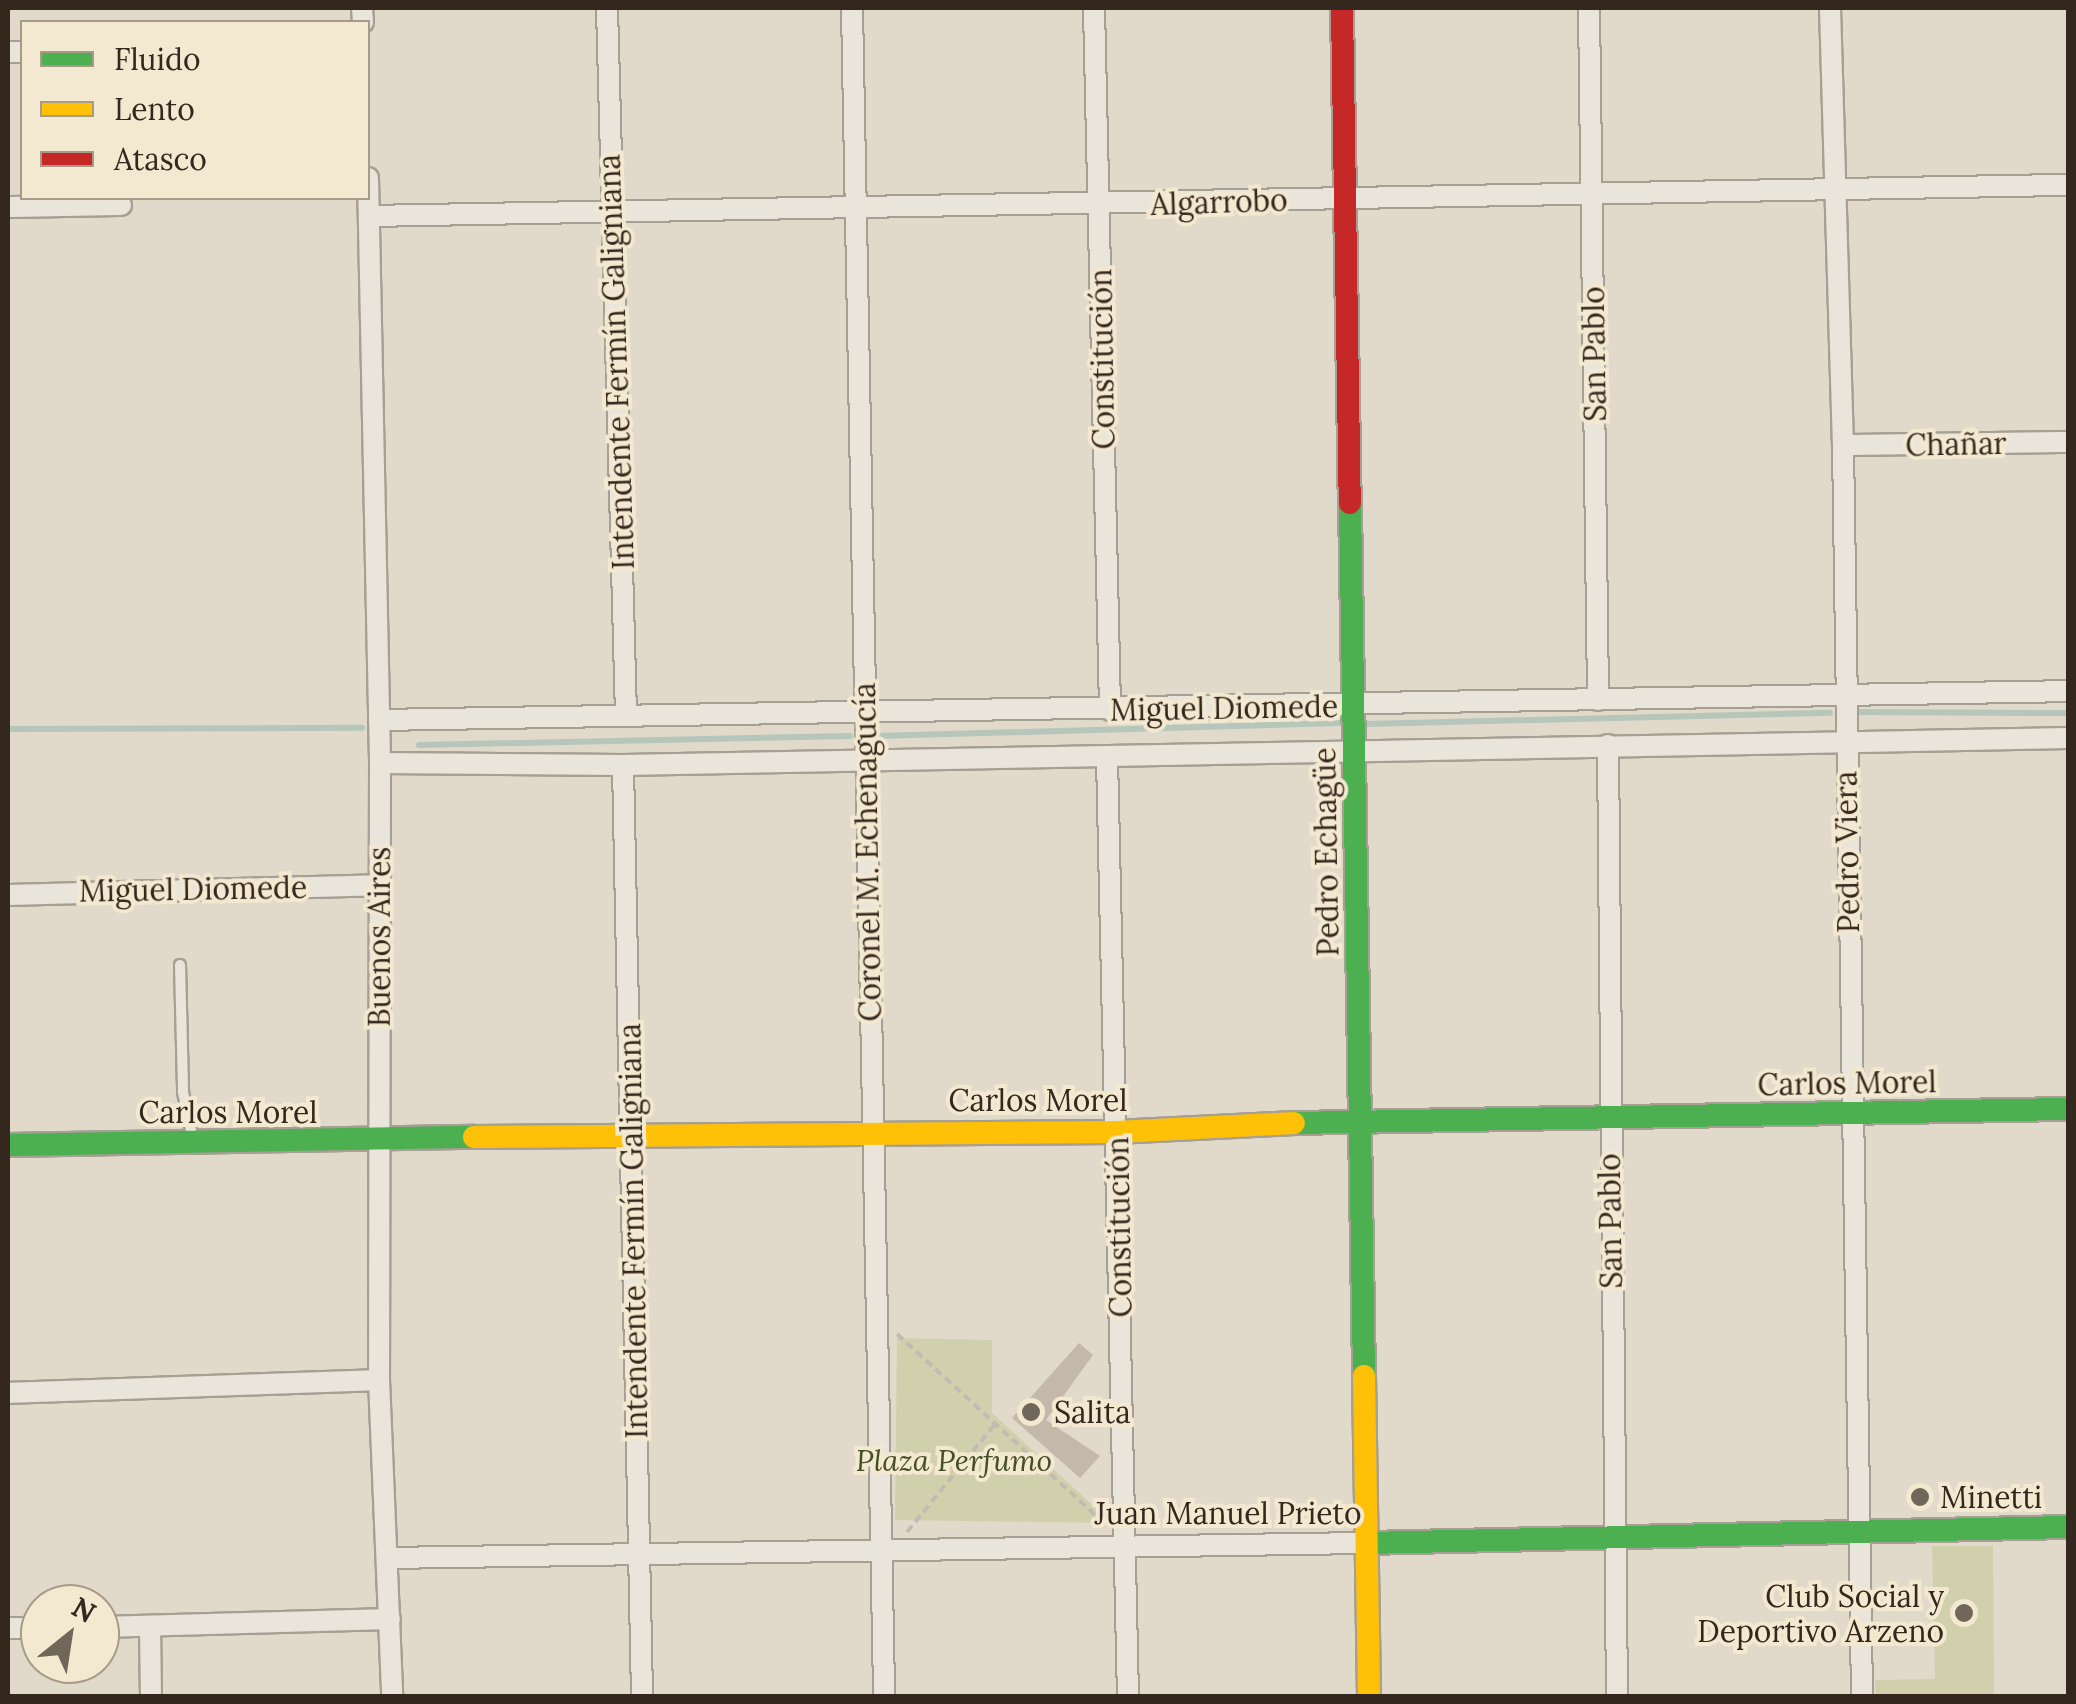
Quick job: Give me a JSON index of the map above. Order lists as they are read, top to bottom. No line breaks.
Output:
{"streets":{"street":["Algarrobo","San Pablo","Constitución","Intendente Fermín Galigniana","Chañar","Miguel Diomede","Coronel M. Echenagucía","Pedro Echagüe","Pedro Viera","Buenos Aires","Carlos Morel","Juan Manuel Prieto"]},"crossings":[["Algarrobo","San Pablo"],["Algarrobo","Constitución"],["Algarrobo","Intendente Fermín Galigniana"],["Algarrobo","Coronel M. Echenagucía"],["Algarrobo","Pedro Echagüe"],["Algarrobo","Pedro Viera"],["Algarrobo","Buenos Aires"],["San Pablo","Miguel Diomede"],["San Pablo","Carlos Morel"],["San Pablo","Juan Manuel Prieto"],["Constitución","Miguel Diomede"],["Constitución","Carlos Morel"],["Constitución","Juan Manuel Prieto"],["Intendente Fermín Galigniana","Miguel Diomede"],["Intendente Fermín Galigniana","Carlos Morel"],["Intendente Fermín Galigniana","Juan Manuel Prieto"],["Chañar","Pedro Viera"],["Miguel Diomede","Coronel M. Echenagucía"],["Miguel Diomede","Pedro Echagüe"],["Miguel Diomede","Pedro Viera"],["Miguel Diomede","Buenos Aires"],["Coronel M. Echenagucía","Carlos Morel"],["Coronel M. Echenagucía","Juan Manuel Prieto"],["Pedro Echagüe","Carlos Morel"],["Pedro Echagüe","Juan Manuel Prieto"],["Pedro Viera","Carlos Morel"],["Pedro Viera","Juan Manuel Prieto"],["Buenos Aires","Carlos Morel"],["Buenos Aires","Juan Manuel Prieto"]],"parks":["Plaza Perfumo"],"places":["Salita","Minetti","Club Social y Deportivo Arzeno"],"legend":["Fluido","Lento","Atasco"],"north":"top right"}
